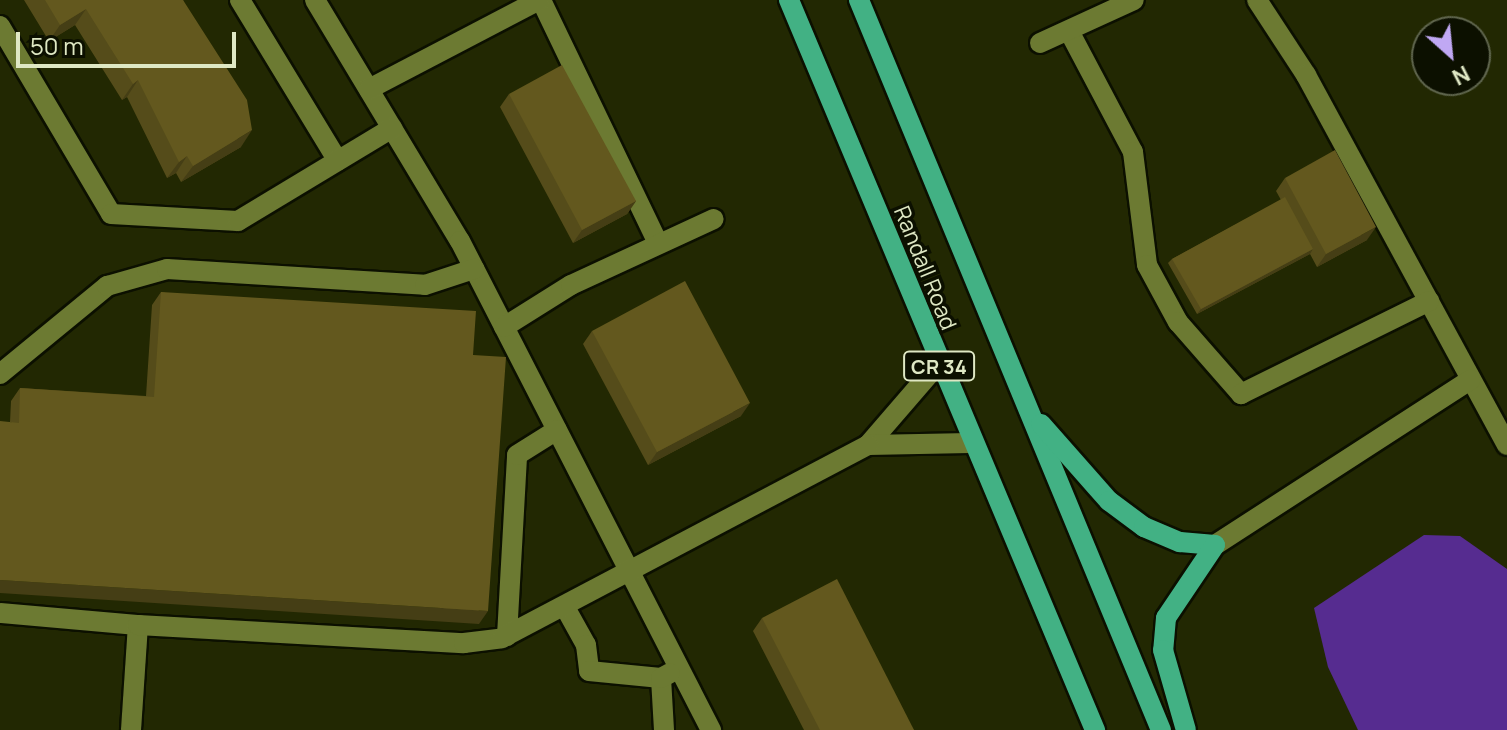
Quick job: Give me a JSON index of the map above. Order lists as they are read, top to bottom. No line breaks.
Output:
{"streets":{"main road":["Randall Road","CR 34"]},"scale_bar":"50 m","north":"bottom right"}
